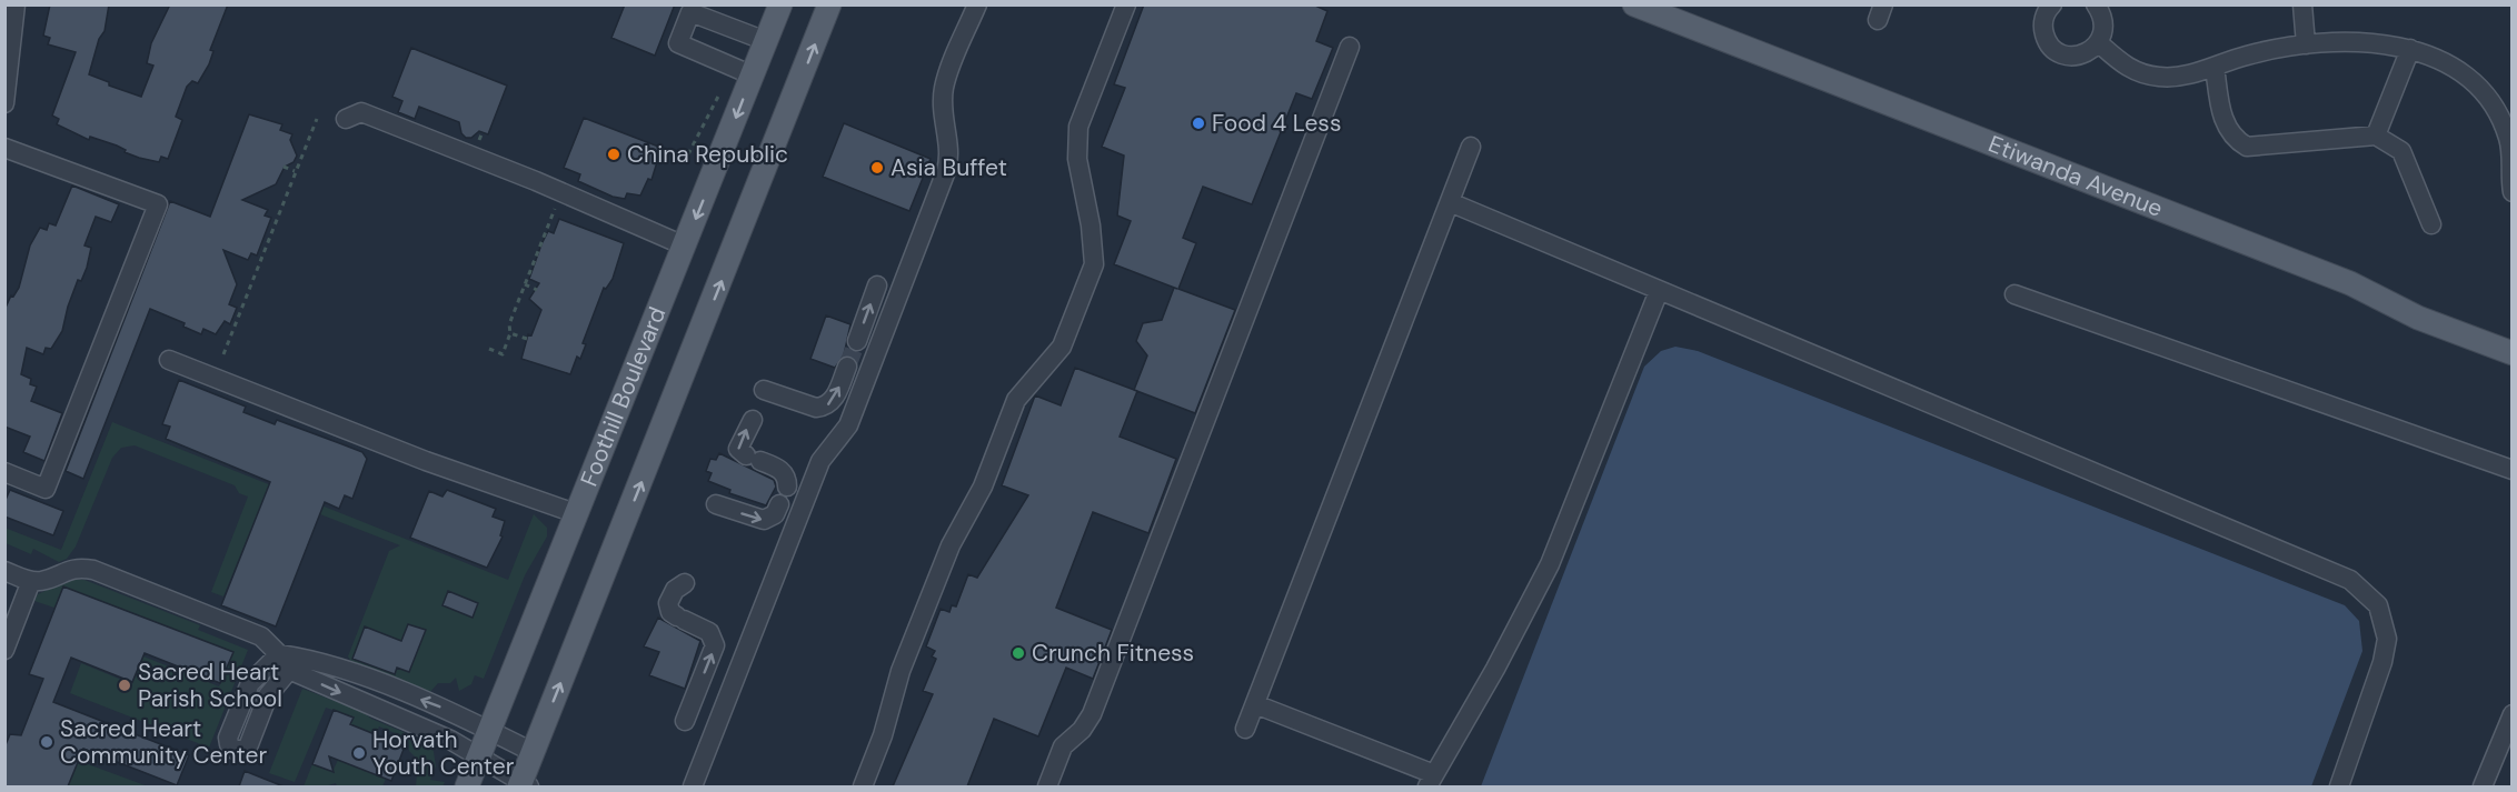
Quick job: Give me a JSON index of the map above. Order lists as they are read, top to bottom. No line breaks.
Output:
{"streets":{"main road":["Etiwanda Avenue","Foothill Boulevard"]},"places":["Food 4 Less","China Republic","Asia Buffet","Crunch Fitness","Sacred Heart Parish School","Sacred Heart Community Center","Horvath Youth Center"]}
